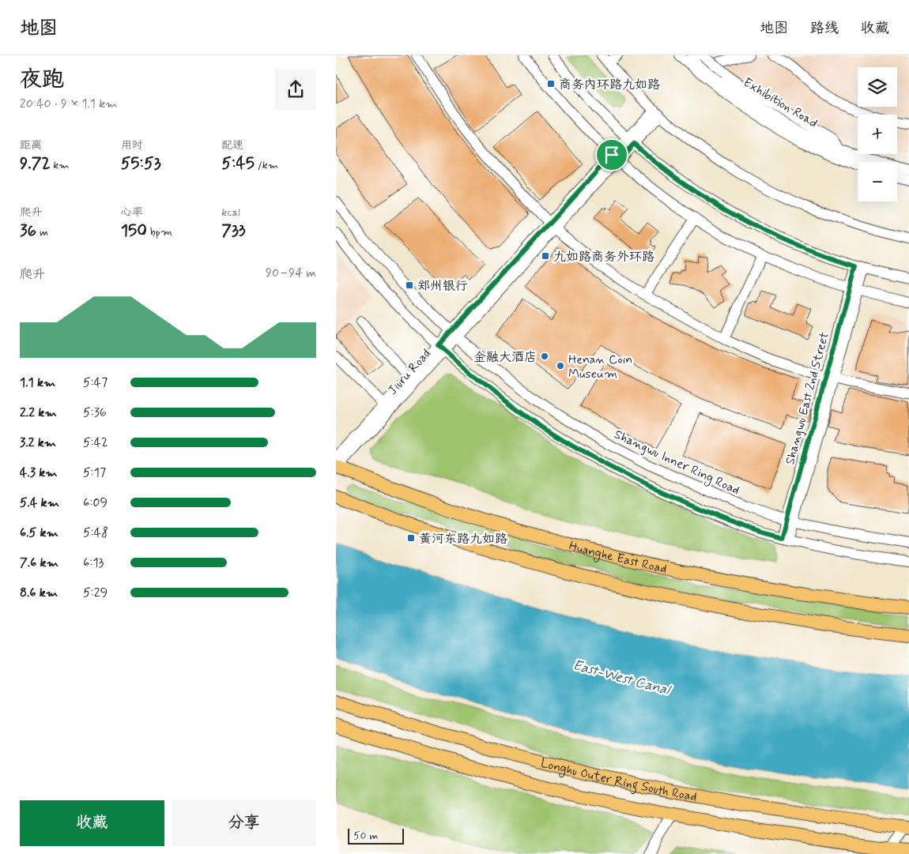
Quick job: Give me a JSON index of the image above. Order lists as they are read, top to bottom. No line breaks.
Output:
{"streets":{"main road":["Huanghe East Road","Longhu Outer Ring South Road"],"street":["Exhibition Road","Jiuru Road","Shangwu East 2nd Street","Shangwu Inner Ring Road"]},"crossings":[["Jiuru Road","Shangwu Inner Ring Road"],["Jiuru Road","Huanghe East Road"],["Shangwu East 2nd Street","Shangwu Inner Ring Road"]],"water":["East-West Canal"],"places":{"transit":["商务内环路九如路","九如路商务外环路","郑州银行","黄河东路九如路"],"other":["金融大酒店","Henan Coin Museum"]},"scale_bar":"50 m","page":{"header":"地图","nav":["地图","路线","收藏"],"heading":["夜跑","20:40 · 9 × 1.1 km"],"map_buttons":["+","−"],"stats":[["距离","9.72 km"],["用时","55:53"],["配速","5:45 /km"],["爬升","36 m"],["心率","150 bpm"],["kcal","733"]],"chart":["爬升","90–94 m"],"list":[{"name":"1.1 km","note":"5:47"},{"name":"2.2 km","note":"5:36"},{"name":"3.2 km","note":"5:42"},{"name":"4.3 km","note":"5:17"},{"name":"5.4 km","note":"6:09"},{"name":"6.5 km","note":"5:48"},{"name":"7.6 km","note":"6:13"},{"name":"8.6 km","note":"5:29"}],"buttons":["收藏","分享"],"scale":"50 m"}}
